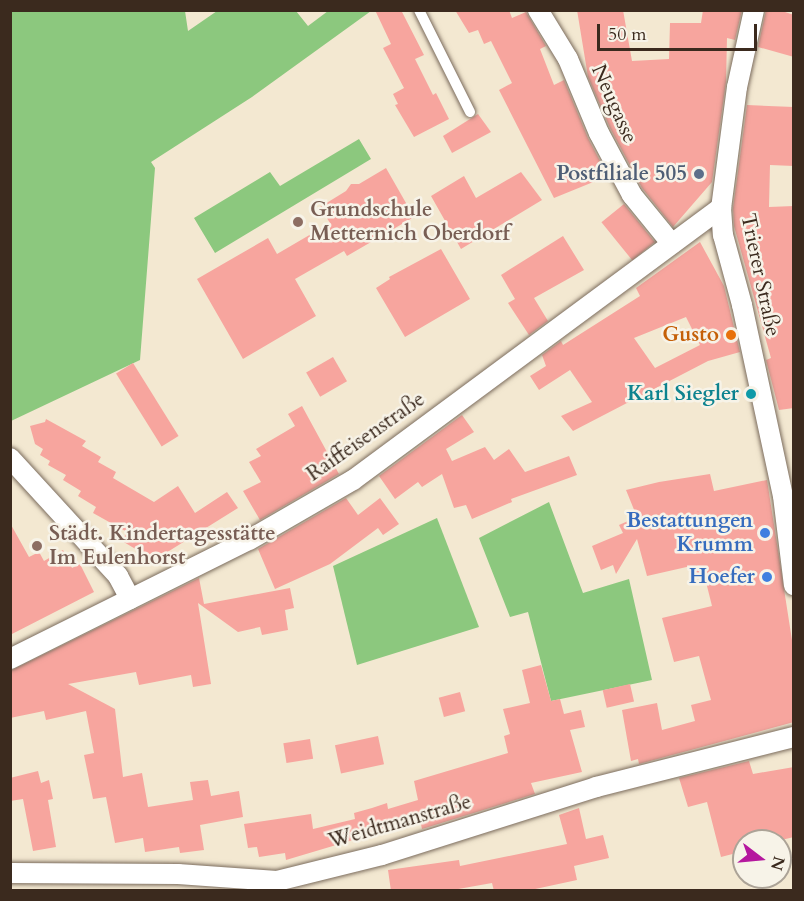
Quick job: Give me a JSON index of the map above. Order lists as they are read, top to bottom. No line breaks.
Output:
{"streets":{"street":["Neugasse","Trierer Straße","Raiffeisenstraße","Weidtmanstraße"]},"crossings":[["Neugasse","Raiffeisenstraße"],["Trierer Straße","Raiffeisenstraße"]],"places":["Postfiliale 505","Grundschule Metternich Oberdorf","Gusto","Karl Siegler","Bestattungen Krumm","Städt. Kindertagesstätte Im Eulenhorst","Hoefer"],"scale_bar":"50 m","north":"right"}
